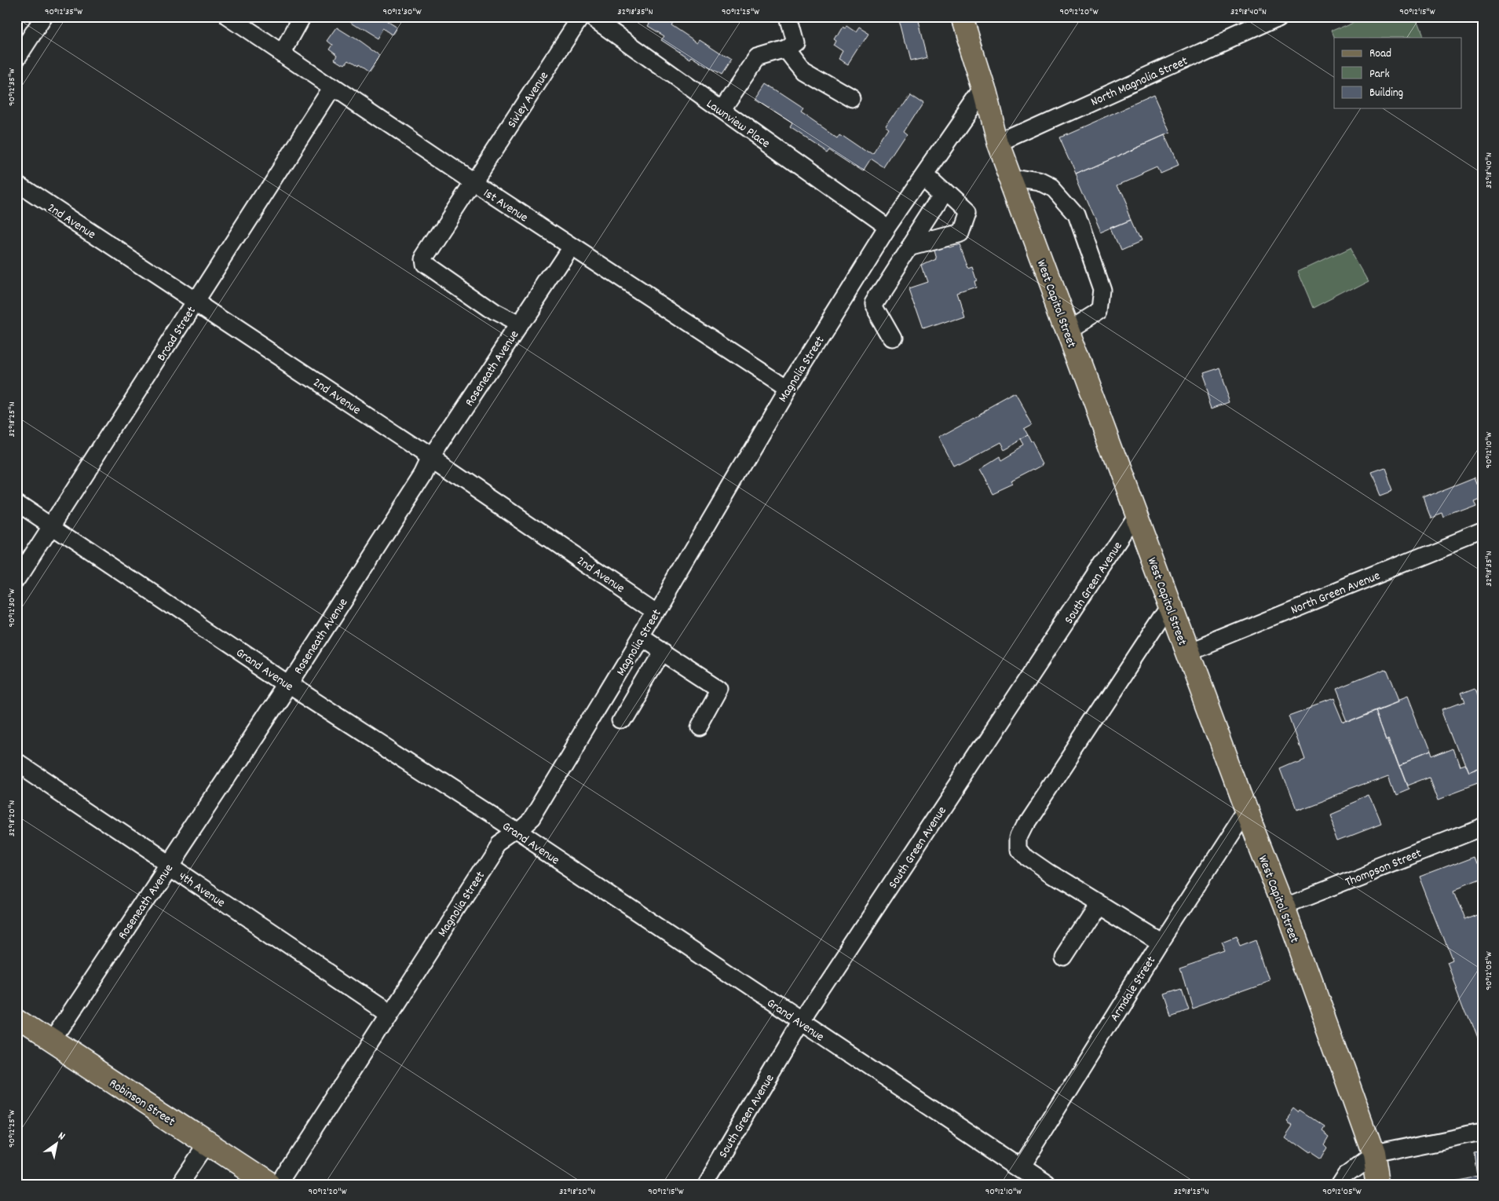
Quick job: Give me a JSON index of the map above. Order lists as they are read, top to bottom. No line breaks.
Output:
{"streets":{"main road":["West Capitol Street","Robinson Street"],"street":["North Magnolia Street","Sivley Avenue","Lawnview Place","1st Avenue","2nd Avenue","Broad Street","Roseneath Avenue","Magnolia Street","South Green Avenue","North Green Avenue","Grand Avenue","Thompson Street","4th Avenue","Armdale Street"]},"crossings":[["North Magnolia Street","West Capitol Street"],["Sivley Avenue","1st Avenue"],["Sivley Avenue","Roseneath Avenue"],["Lawnview Place","Magnolia Street"],["1st Avenue","Broad Street"],["1st Avenue","Roseneath Avenue"],["1st Avenue","Magnolia Street"],["2nd Avenue","Broad Street"],["2nd Avenue","Roseneath Avenue"],["2nd Avenue","Magnolia Street"],["West Capitol Street","Magnolia Street"],["West Capitol Street","South Green Avenue"],["West Capitol Street","North Green Avenue"],["West Capitol Street","Thompson Street"],["West Capitol Street","Armdale Street"],["Broad Street","Grand Avenue"],["Roseneath Avenue","Grand Avenue"],["Roseneath Avenue","4th Avenue"],["Roseneath Avenue","Robinson Street"],["Magnolia Street","Grand Avenue"],["Magnolia Street","4th Avenue"],["South Green Avenue","Grand Avenue"],["Grand Avenue","Armdale Street"]],"legend":["Road","Park","Building"],"north":"top right","coordinates":["90°12'35\"W","90°12'30\"W","32°18'35\"N","90°12'25\"W","90°12'20\"W","32°18'40\"N","90°12'15\"W","32°18'25\"N","90°12'10\"W","32°18'20\"N","90°12'05\"W"]}
